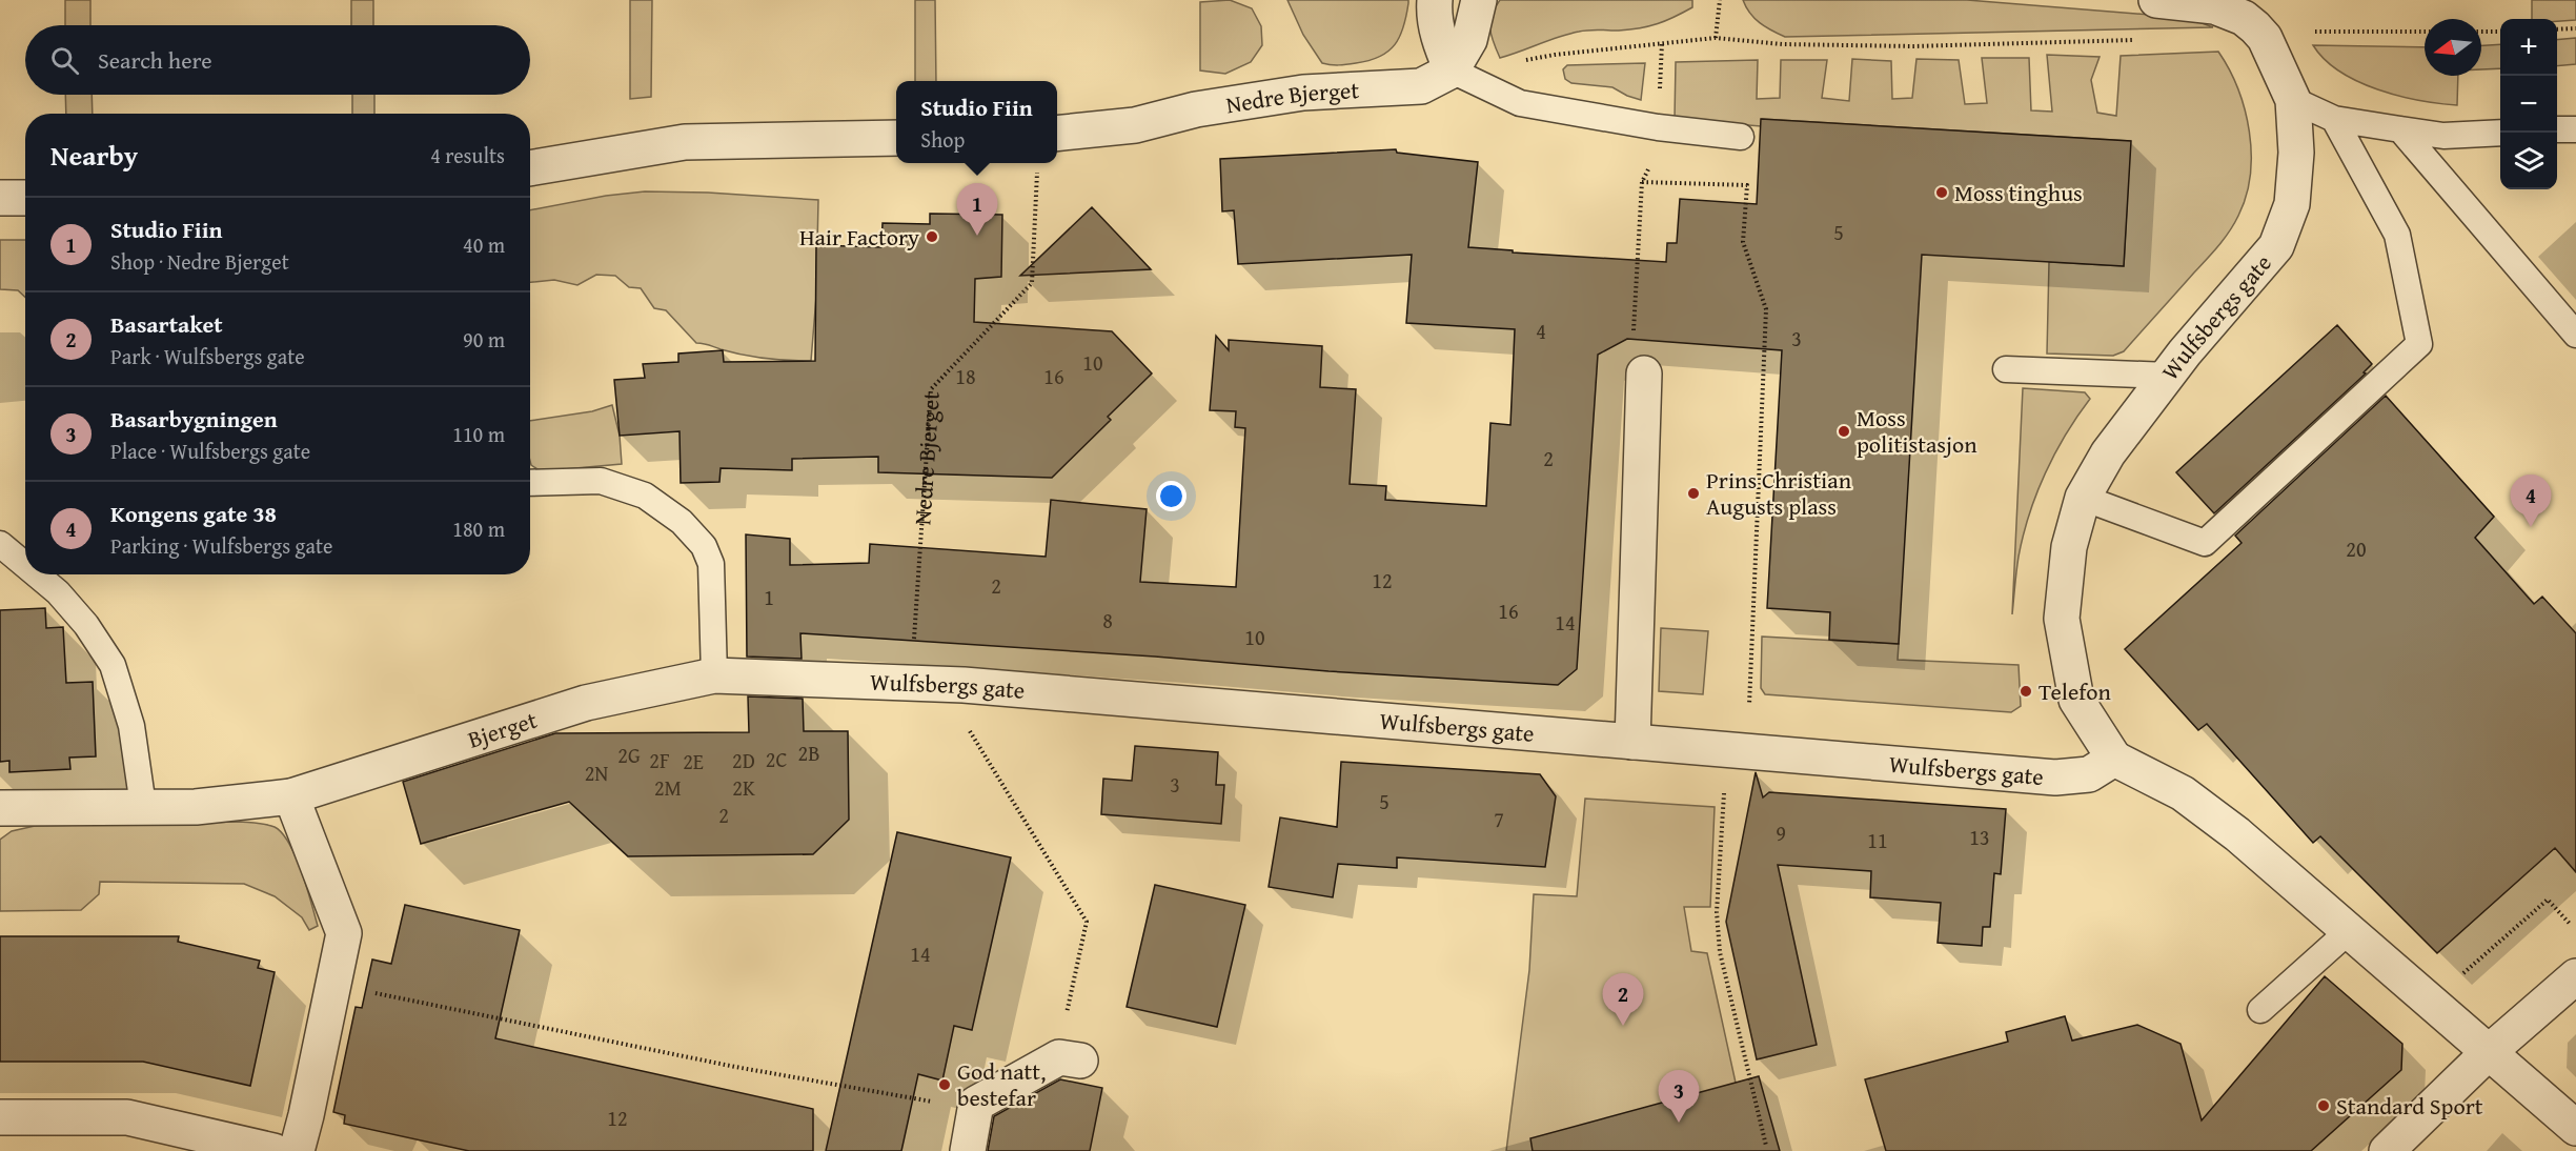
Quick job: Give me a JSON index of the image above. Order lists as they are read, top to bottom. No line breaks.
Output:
{"streets":{"street":["Nedre Bjerget","Wulfsbergs gate","Bjerget"]},"crossings":[["Nedre Bjerget","Wulfsbergs gate"],["Wulfsbergs gate","Bjerget"]],"places":["Moss tinghus","Hair Factory","Moss politistasjon","Prins Christian Augusts plass","Telefon","God natt, bestefar","Standard Sport"],"house_numbers":["5","4","3","10","18","16","2","20","12","2","1","16","8","14","10","2B","2G","2C","2F","2D","2E","2N","3","2M","2K","5","2","7","9","13","11","14","12"],"north":"left","page":{"map_buttons":["+","−"],"search":"Search here","popup":["Studio Fiin","Shop"],"heading":["Nearby","4 results"],"pins":["1","4","2","3"],"list":[{"mark":"1","name":"Studio Fiin","note":"Shop · Nedre Bjerget","value":"40 m"},{"mark":"2","name":"Basartaket","note":"Park · Wulfsbergs gate","value":"90 m"},{"mark":"3","name":"Basarbygningen","note":"Place · Wulfsbergs gate","value":"110 m"},{"mark":"4","name":"Kongens gate 38","note":"Parking · Wulfsbergs gate","value":"180 m"}]}}
